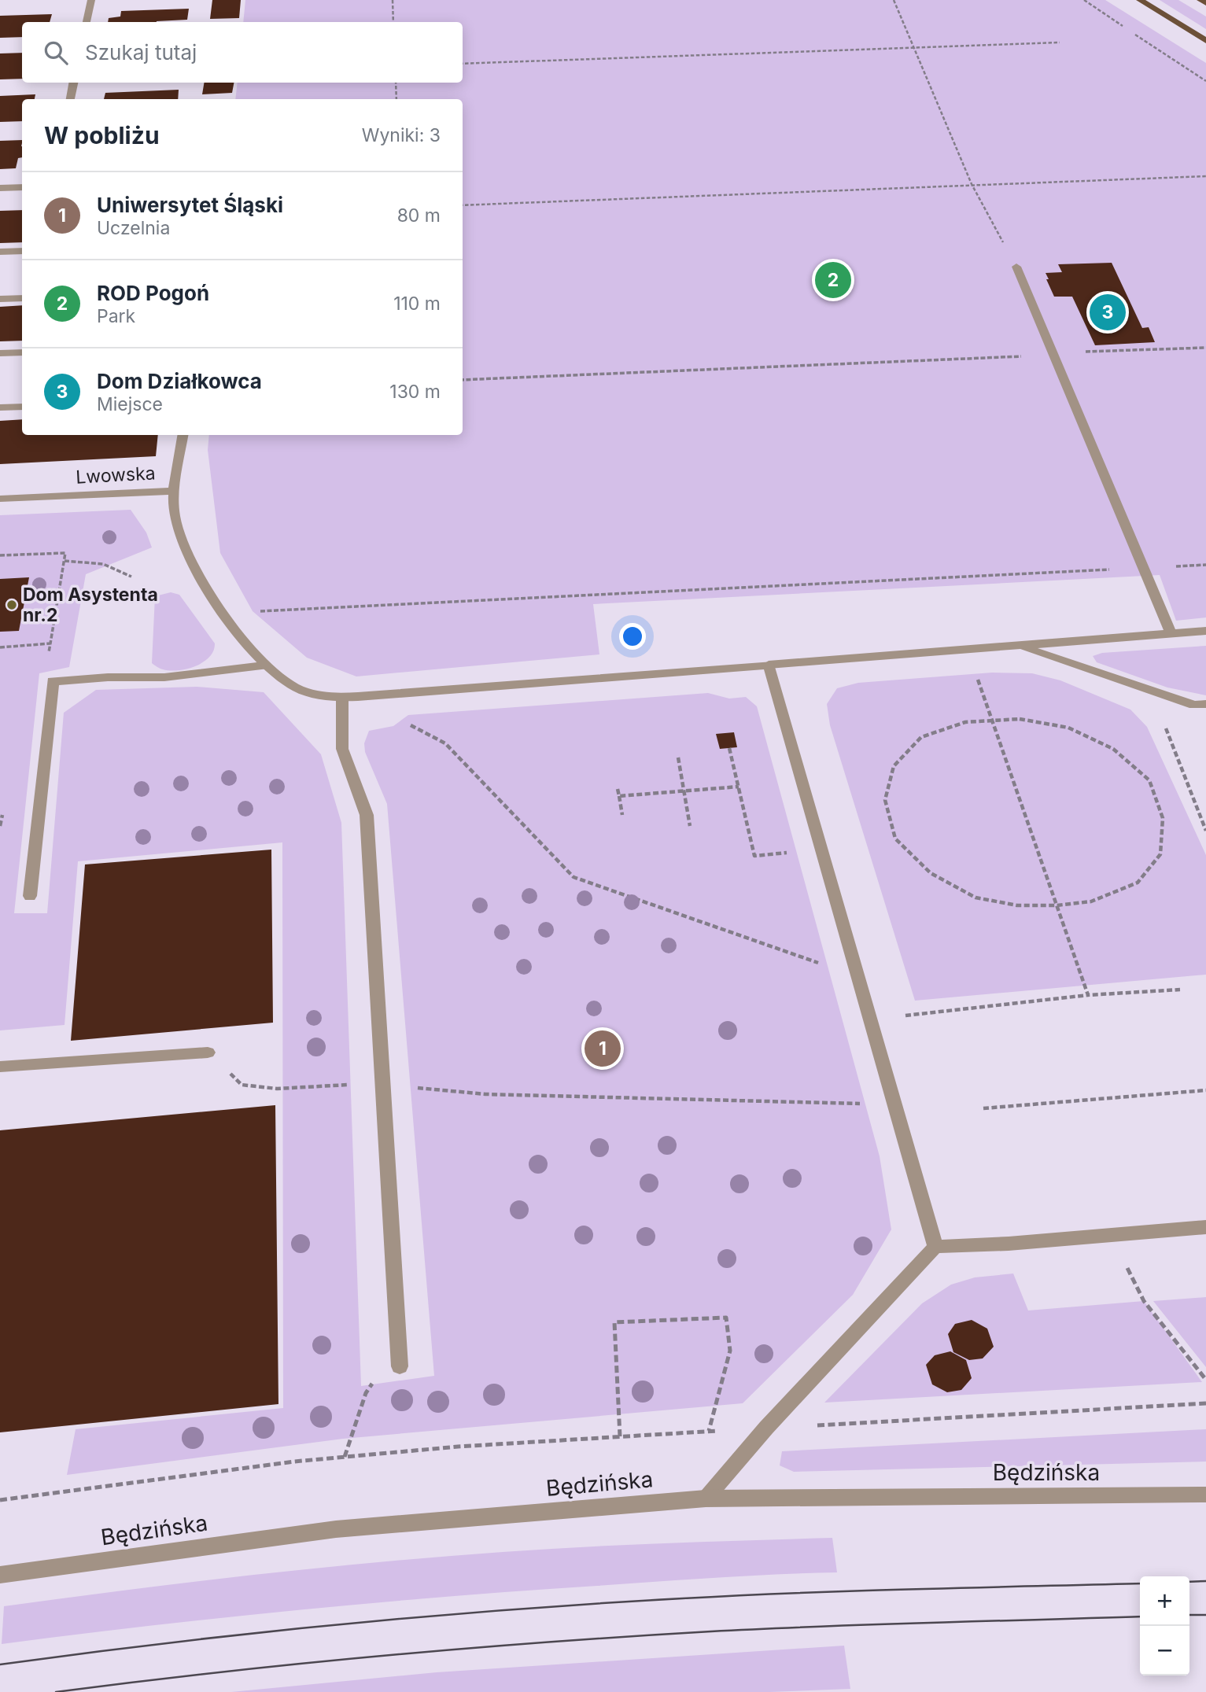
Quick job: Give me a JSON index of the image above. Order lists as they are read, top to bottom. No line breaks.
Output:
{"streets":{"street":["Lwowska","Będzińska"]},"places":["Dom Asystenta nr.2"],"page":{"search":"Szukaj tutaj","heading":["W pobliżu","Wyniki: 3"],"list":[{"mark":"1","name":"Uniwersytet Śląski","note":"Uczelnia","value":"80 m"},{"mark":"2","name":"ROD Pogoń","note":"Park","value":"110 m"},{"mark":"3","name":"Dom Działkowca","note":"Miejsce","value":"130 m"}],"pins":["2","3","1"],"map_buttons":["+","−"]}}
